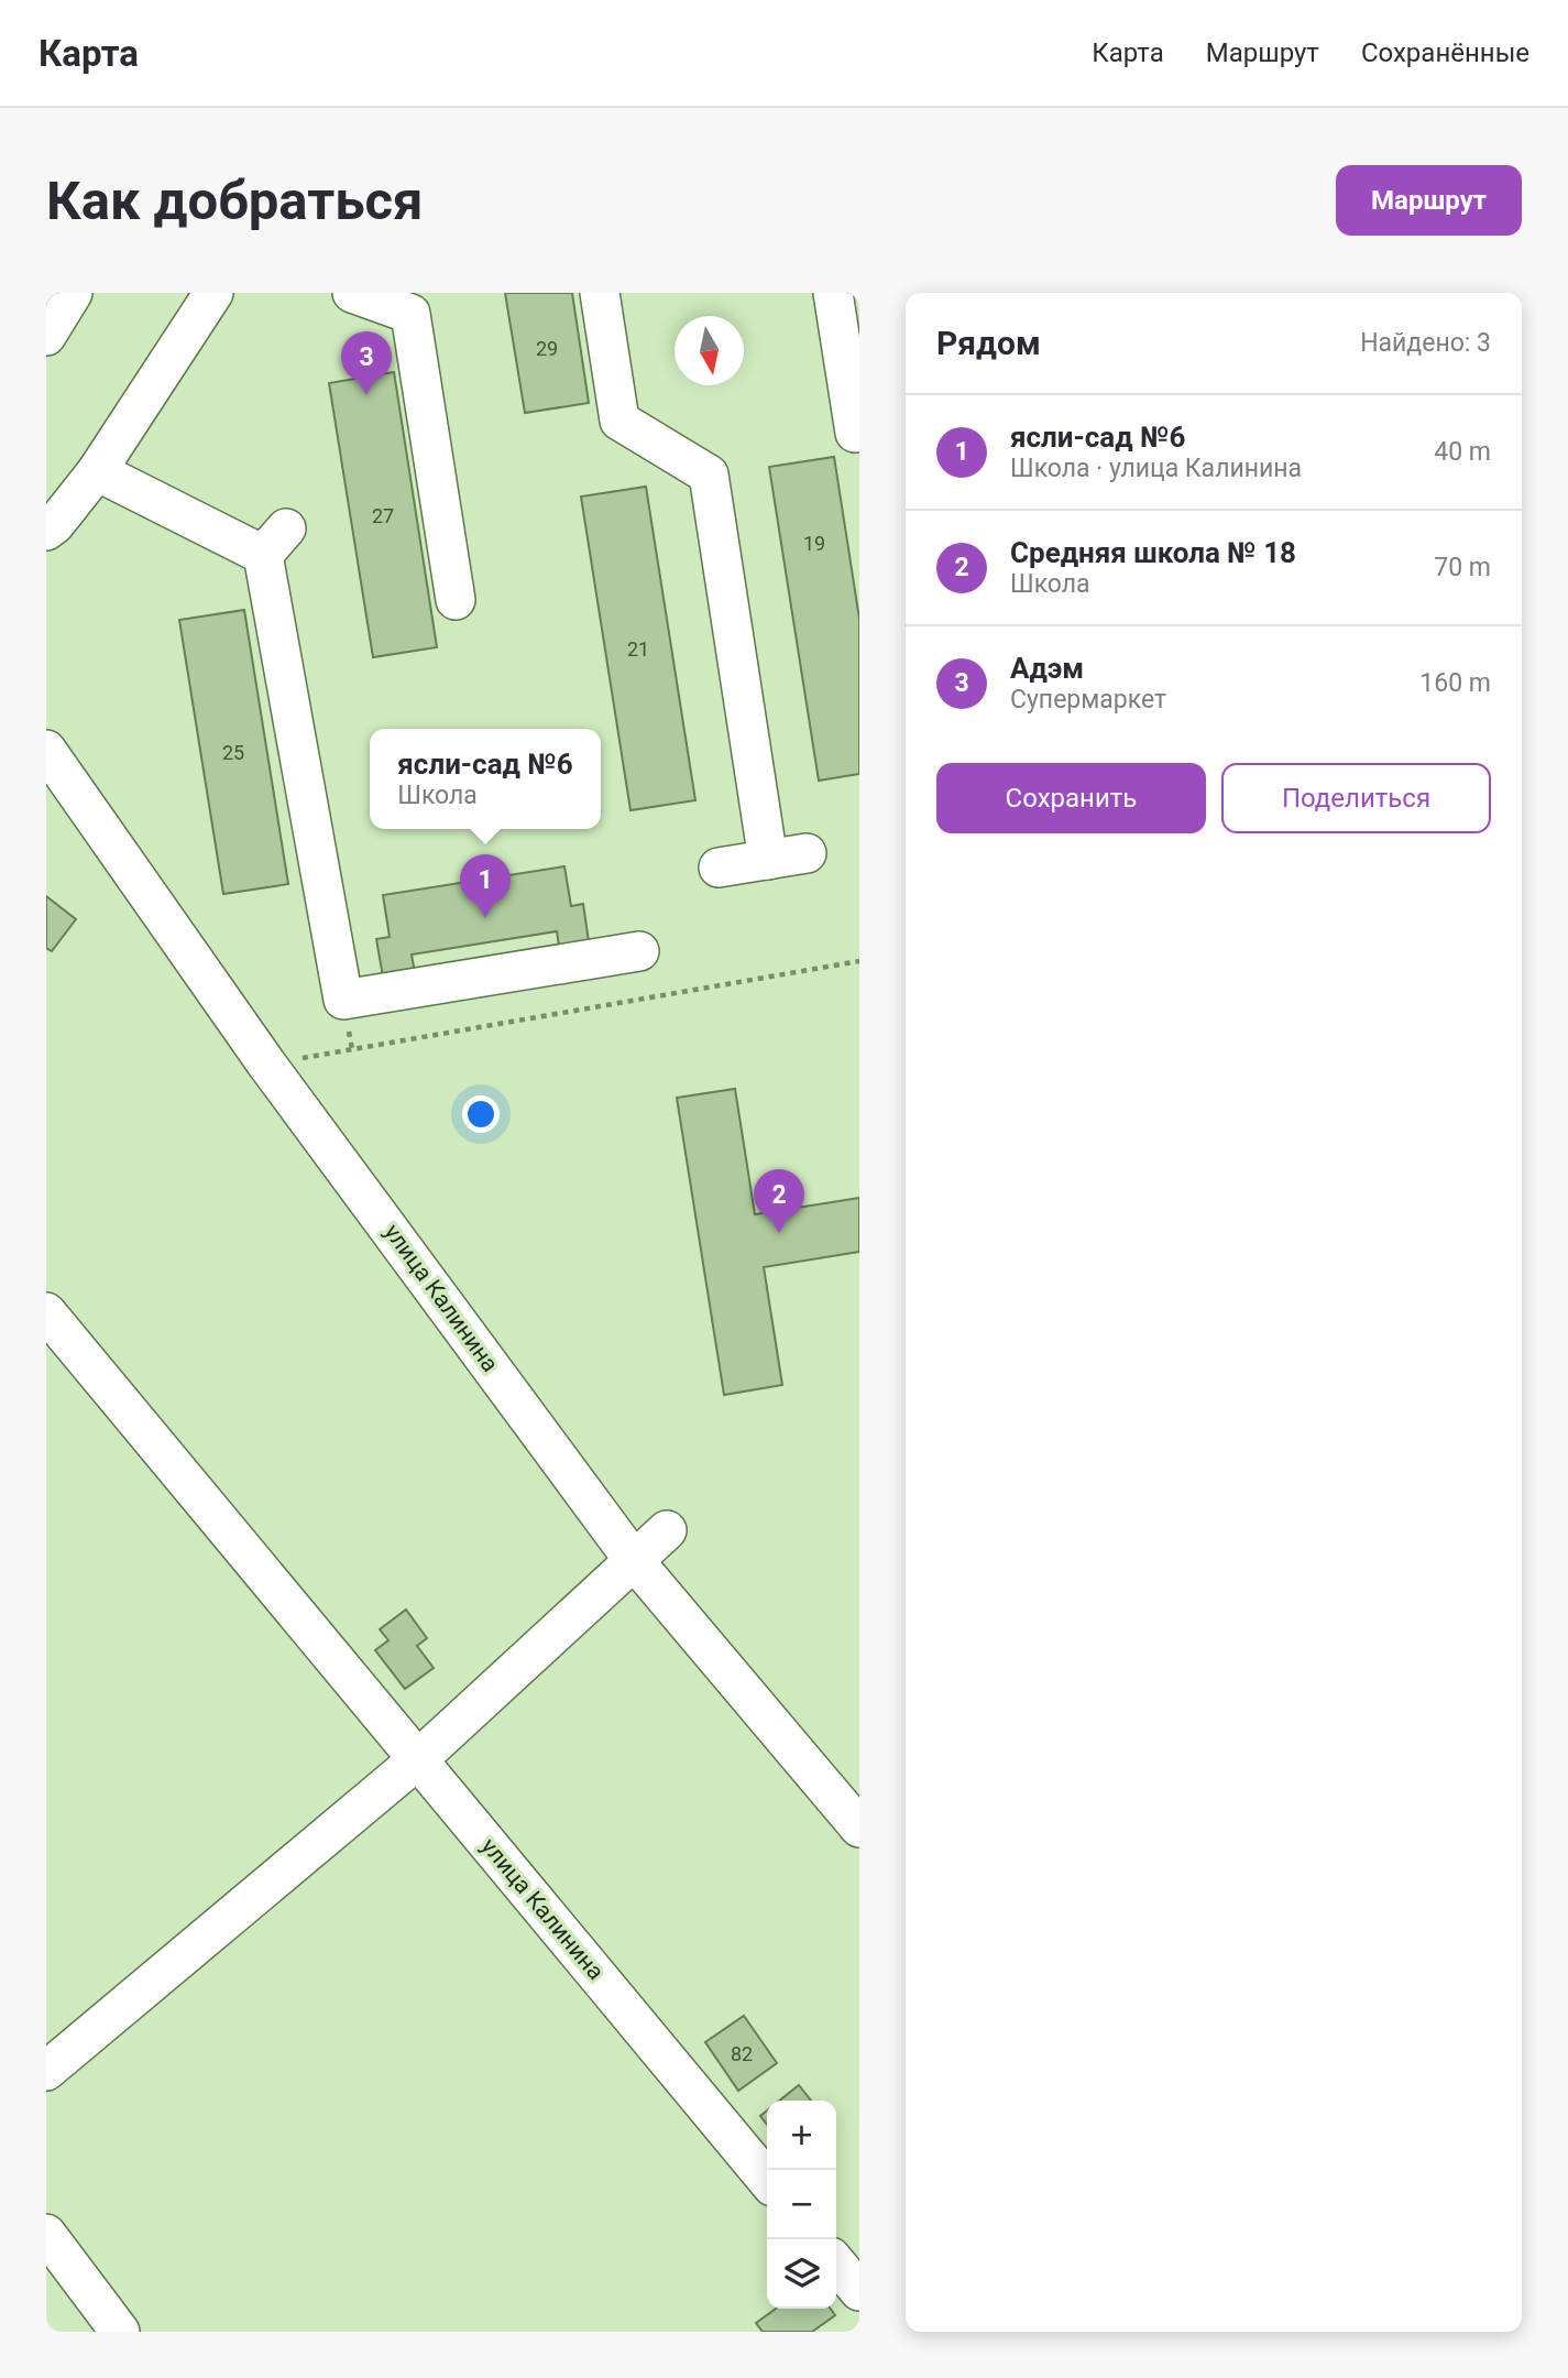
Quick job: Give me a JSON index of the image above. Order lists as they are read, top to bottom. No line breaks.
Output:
{"streets":{"street":["улица Калинина"]},"house_numbers":["29","27","19","21","25","82"],"north":"bottom","page":{"header":"Карта","nav":["Карта","Маршрут","Сохранённые"],"buttons":["Маршрут",["Сохранить","Поделиться"]],"title":"Как добраться","heading":["Рядом","Найдено: 3"],"pins":["3","1","2"],"list":[{"mark":"1","name":"ясли-сад №6","note":"Школа · улица Калинина","value":"40 m"},{"mark":"2","name":"Средняя школа № 18","note":"Школа","value":"70 m"},{"mark":"3","name":"Адэм","note":"Супермаркет","value":"160 m"}],"popup":["ясли-сад №6","Школа"],"map_buttons":["+","−"]}}
